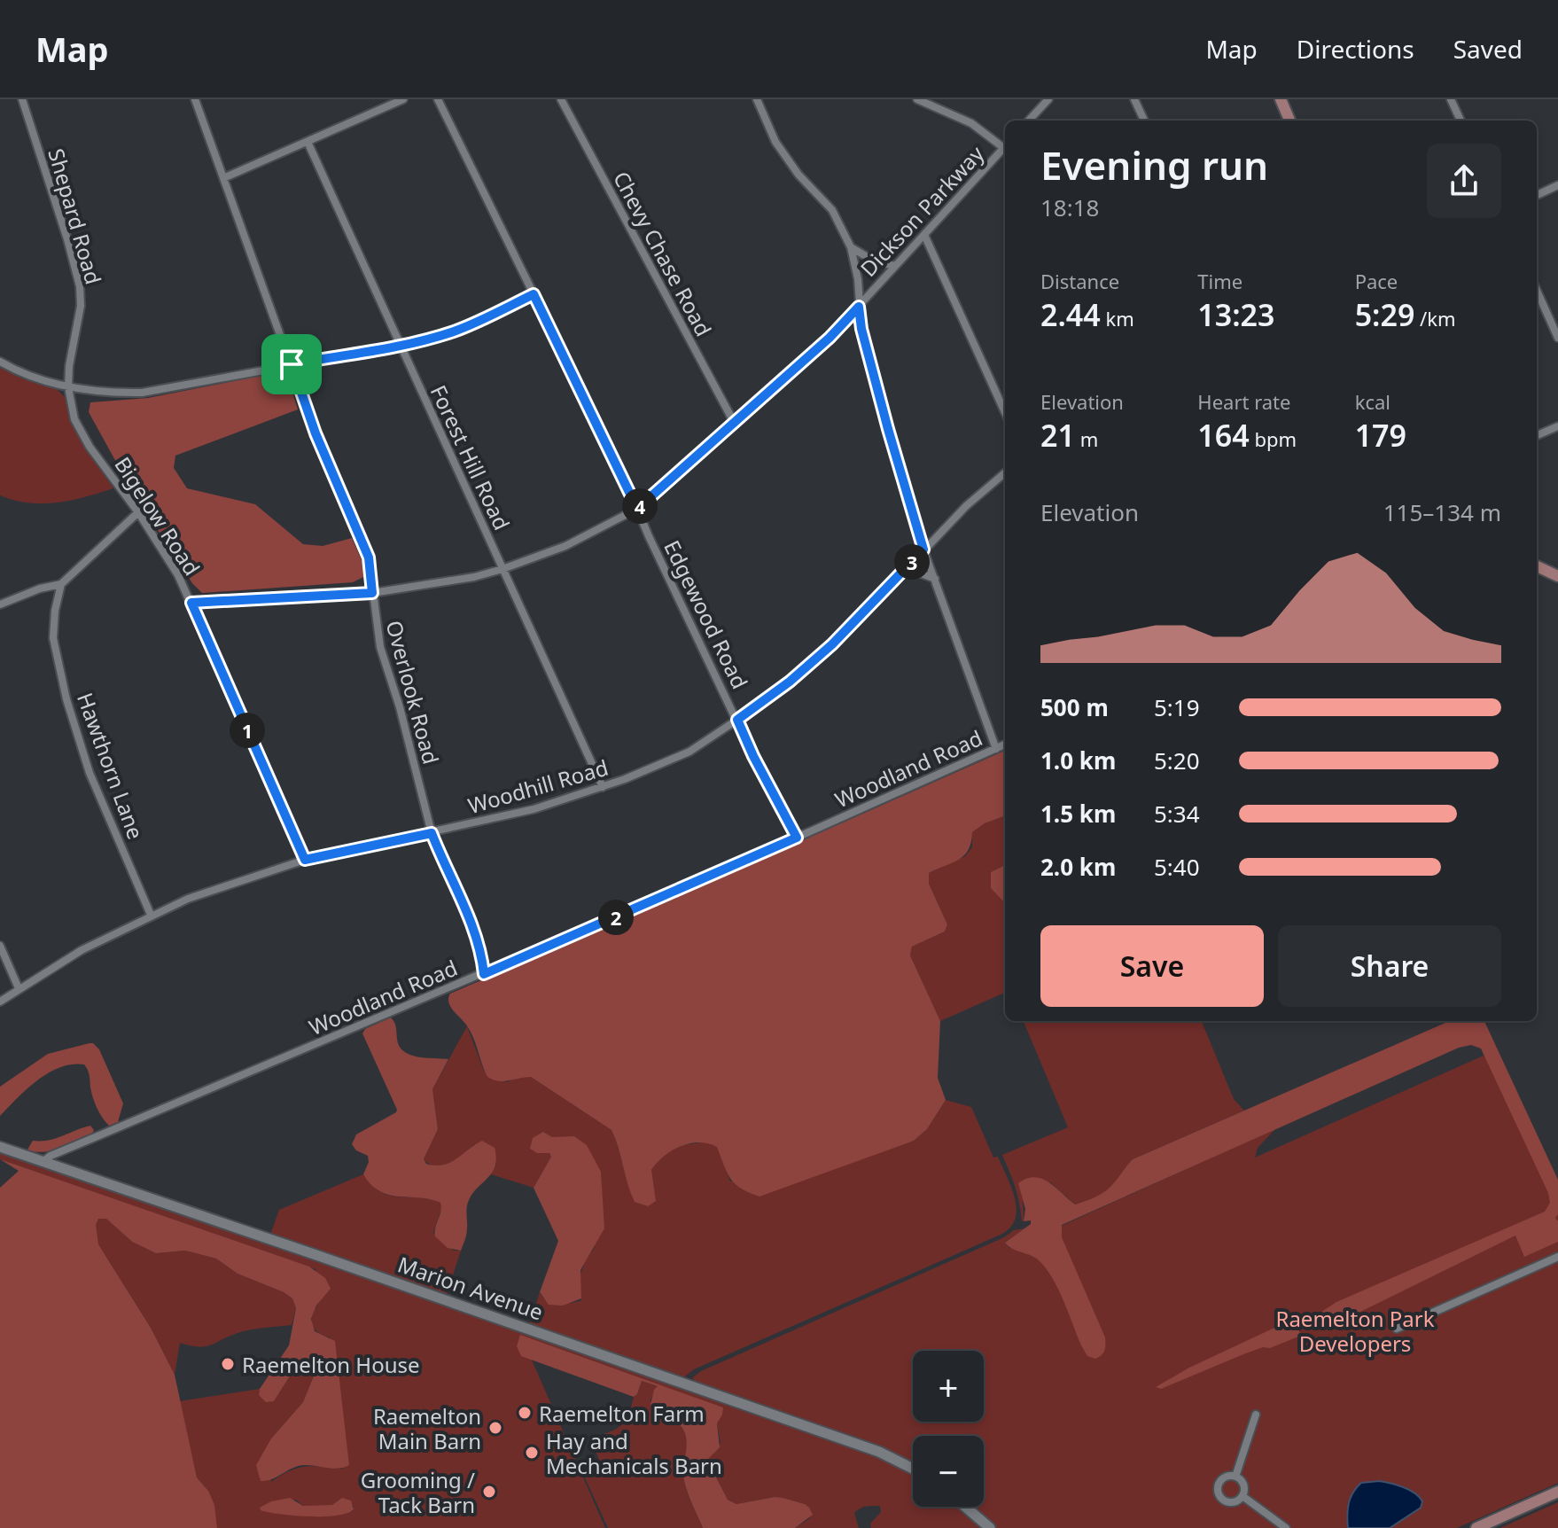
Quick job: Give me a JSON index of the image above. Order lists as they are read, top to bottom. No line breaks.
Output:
{"streets":{"street":["Dickson Parkway","Shepard Road","Chevy Chase Road","Forest Hill Road","Bigelow Road","Edgewood Road","Overlook Road","Hawthorn Lane","Woodland Road","Woodhill Road","Marion Avenue"]},"crossings":[["Dickson Parkway","Chevy Chase Road"],["Dickson Parkway","Forest Hill Road"],["Dickson Parkway","Bigelow Road"],["Dickson Parkway","Edgewood Road"],["Dickson Parkway","Overlook Road"],["Shepard Road","Bigelow Road"],["Forest Hill Road","Woodhill Road"],["Bigelow Road","Woodhill Road"],["Edgewood Road","Woodland Road"],["Edgewood Road","Woodhill Road"],["Overlook Road","Woodland Road"],["Overlook Road","Woodhill Road"],["Hawthorn Lane","Woodhill Road"],["Woodland Road","Marion Avenue"]],"parks":["Raemelton Park Developers"],"places":["Raemelton House","Raemelton Farm","Raemelton Main Barn","Hay and Mechanicals Barn","Grooming / Tack Barn"],"page":{"header":"Map","nav":["Map","Directions","Saved"],"heading":["Evening run","18:18"],"stats":[["Distance","2.44 km"],["Time","13:23"],["Pace","5:29 /km"],["Elevation","21 m"],["Heart rate","164 bpm"],["kcal","179"]],"chart":["Elevation","115–134 m"],"pins":["4","3","1","2"],"list":[{"name":"500 m","note":"5:19"},{"name":"1.0 km","note":"5:20"},{"name":"1.5 km","note":"5:34"},{"name":"2.0 km","note":"5:40"}],"buttons":["Save","Share"],"map_buttons":["+","−"]}}
